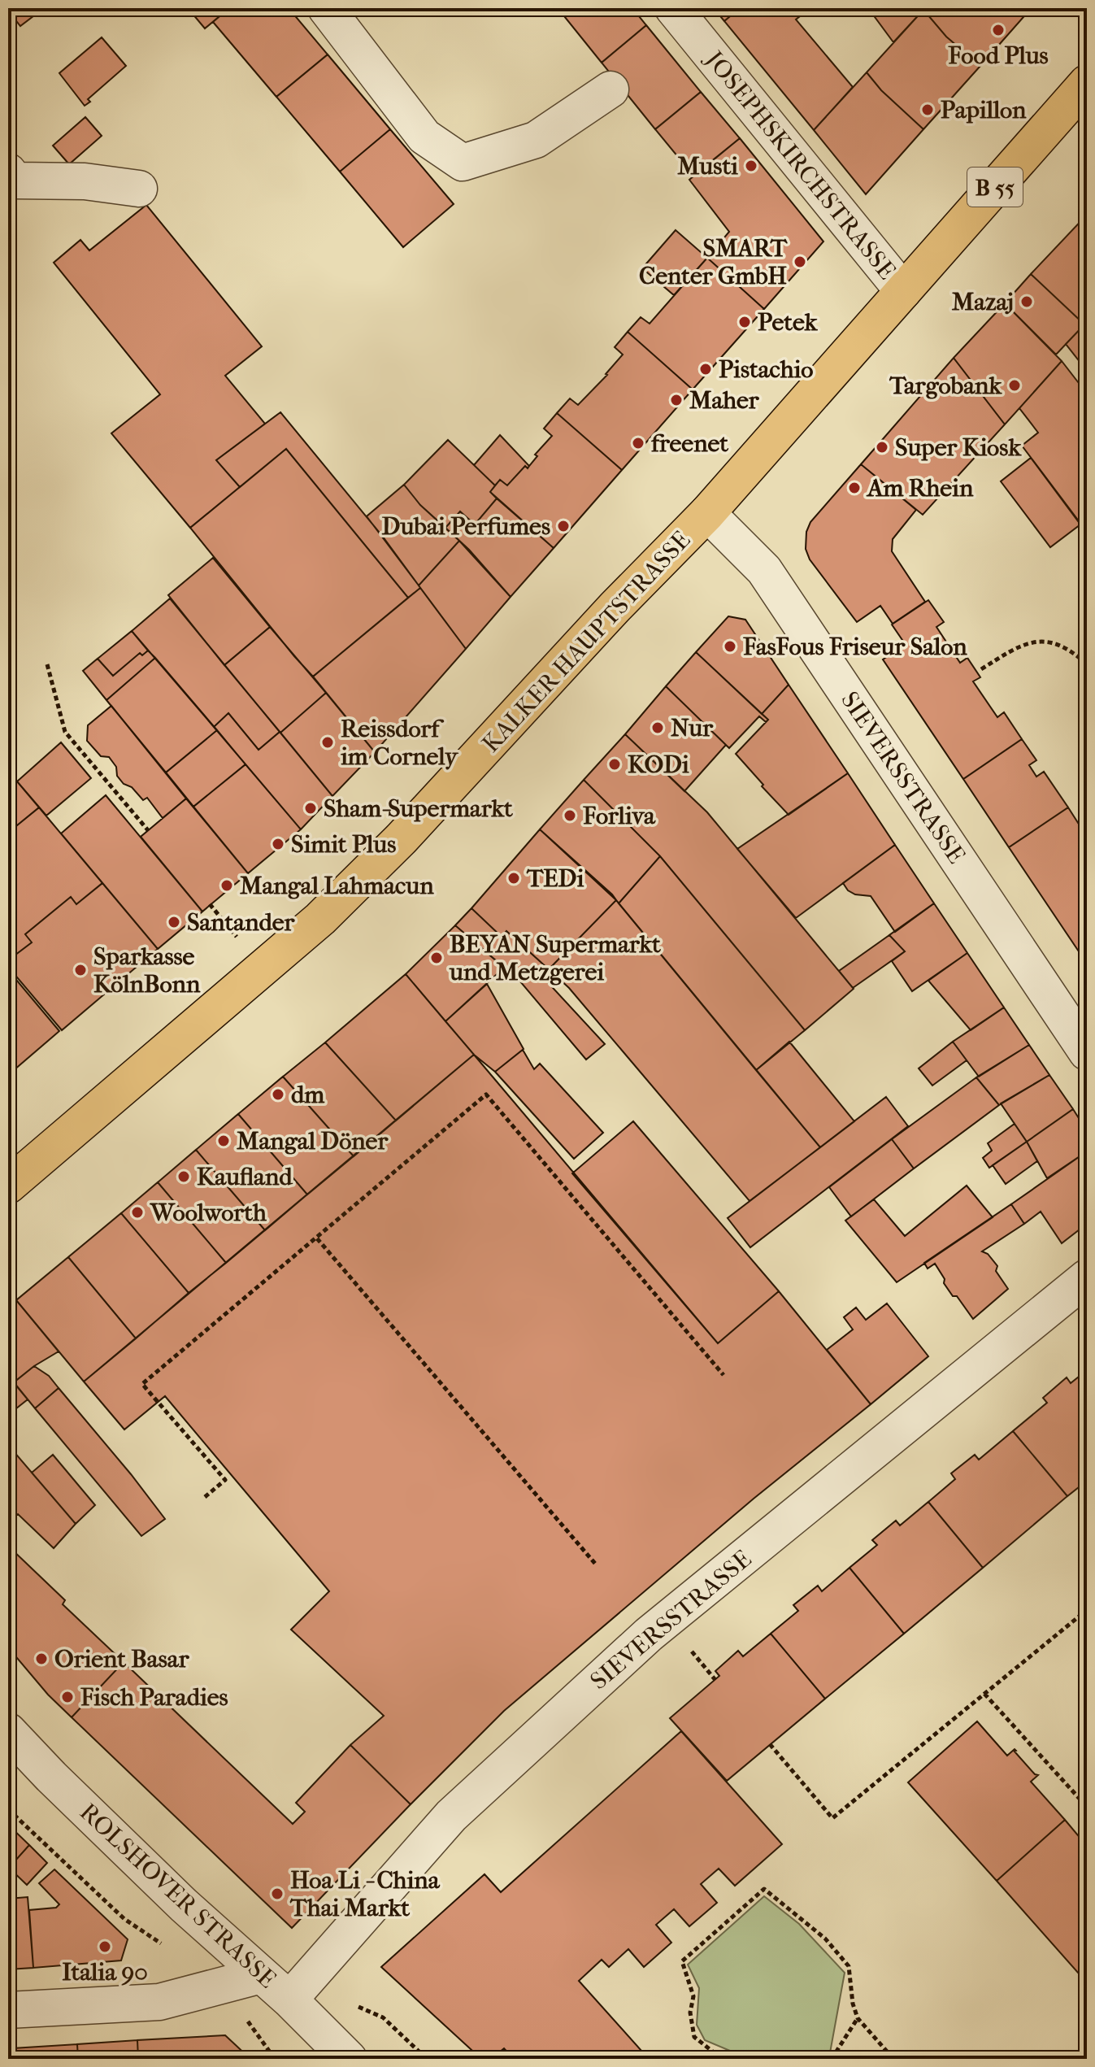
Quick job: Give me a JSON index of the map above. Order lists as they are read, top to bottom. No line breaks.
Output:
{"streets":{"main road":["B 55","KALKER HAUPTSTRASSE"],"street":["JOSEPHSKIRCHSTRASSE","SIEVERSSTRASSE","ROLSHOVER STRASSE"]},"crossings":[["JOSEPHSKIRCHSTRASSE","KALKER HAUPTSTRASSE"],["KALKER HAUPTSTRASSE","SIEVERSSTRASSE"],["SIEVERSSTRASSE","ROLSHOVER STRASSE"]],"places":["Food Plus","Papillon","Musti","SMART Center GmbH","Mazaj","Petek","Pistachio","Targobank","Maher","freenet","Super Kiosk","Am Rhein","Dubai Perfumes","FasFous Friseur Salon","Nur","Reissdorf im Cornely","KODi","Sham-Supermarkt","Forliva","Simit Plus","TEDi","Mangal Lahmacun","Santander","BEYAN Supermarkt und Metzgerei","Sparkasse KölnBonn","dm","Mangal Döner","Kaufland","Woolworth","Orient Basar","Fisch Paradies","Hoa Li - China Thai Markt","Italia 90"]}
